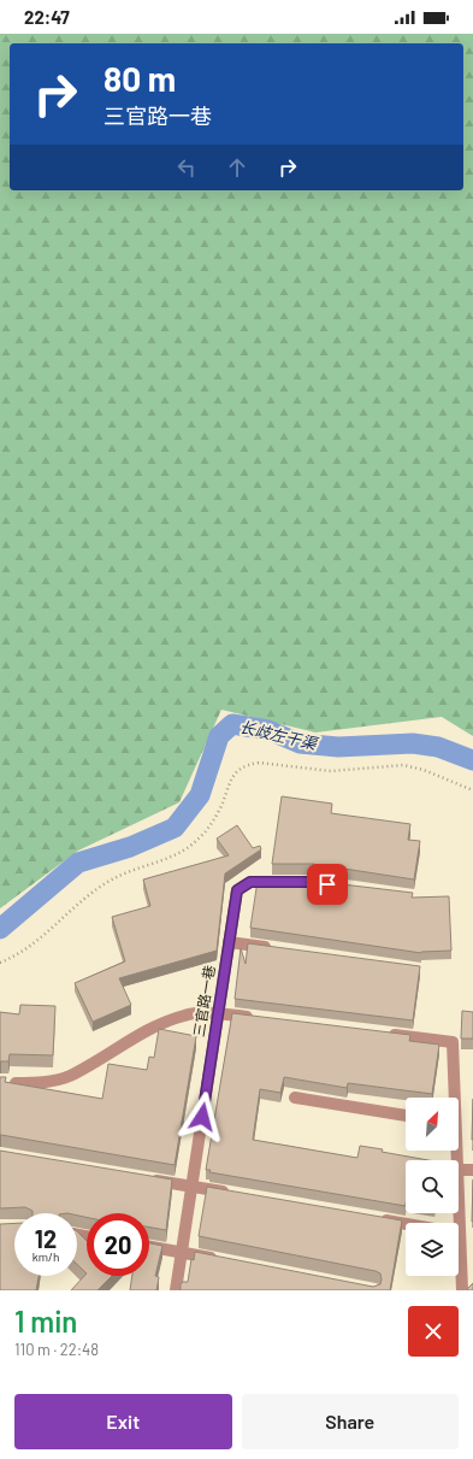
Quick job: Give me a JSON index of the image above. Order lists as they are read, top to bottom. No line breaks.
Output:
{"streets":{"lane":["三官路一巷"]},"water":["长歧左干渠"],"north":"top right","page":{"status":"22:47","turn":["80 m","三官路一巷"],"speed":"12 km/h","limit":"20","heading":["1 min","110 m · 22:48"],"buttons":["Exit","Share"]}}
